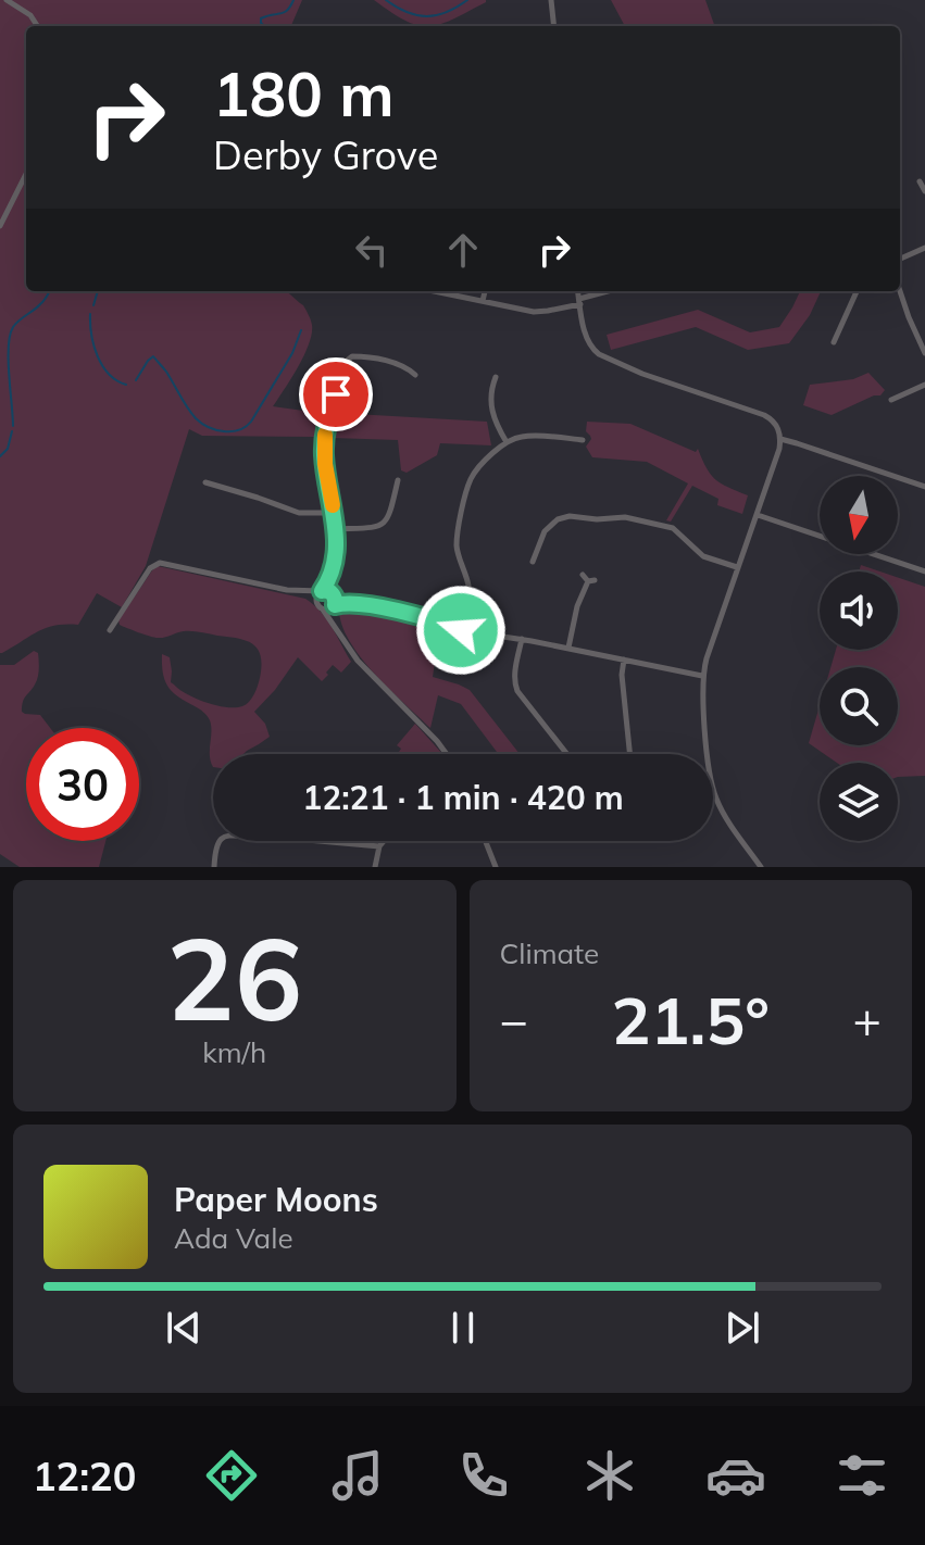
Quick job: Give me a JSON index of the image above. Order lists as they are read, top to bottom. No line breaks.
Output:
{"north":"bottom","page":{"turn":["180 m","Derby Grove"],"limit":"30","trip":"12:21 · 1 min · 420 m","tile":[["26","km/h"],"Climate"],"heat":["−","21.5°","+"],"song":["Paper Moons","Ada Vale"],"tabs":"12:20"}}
